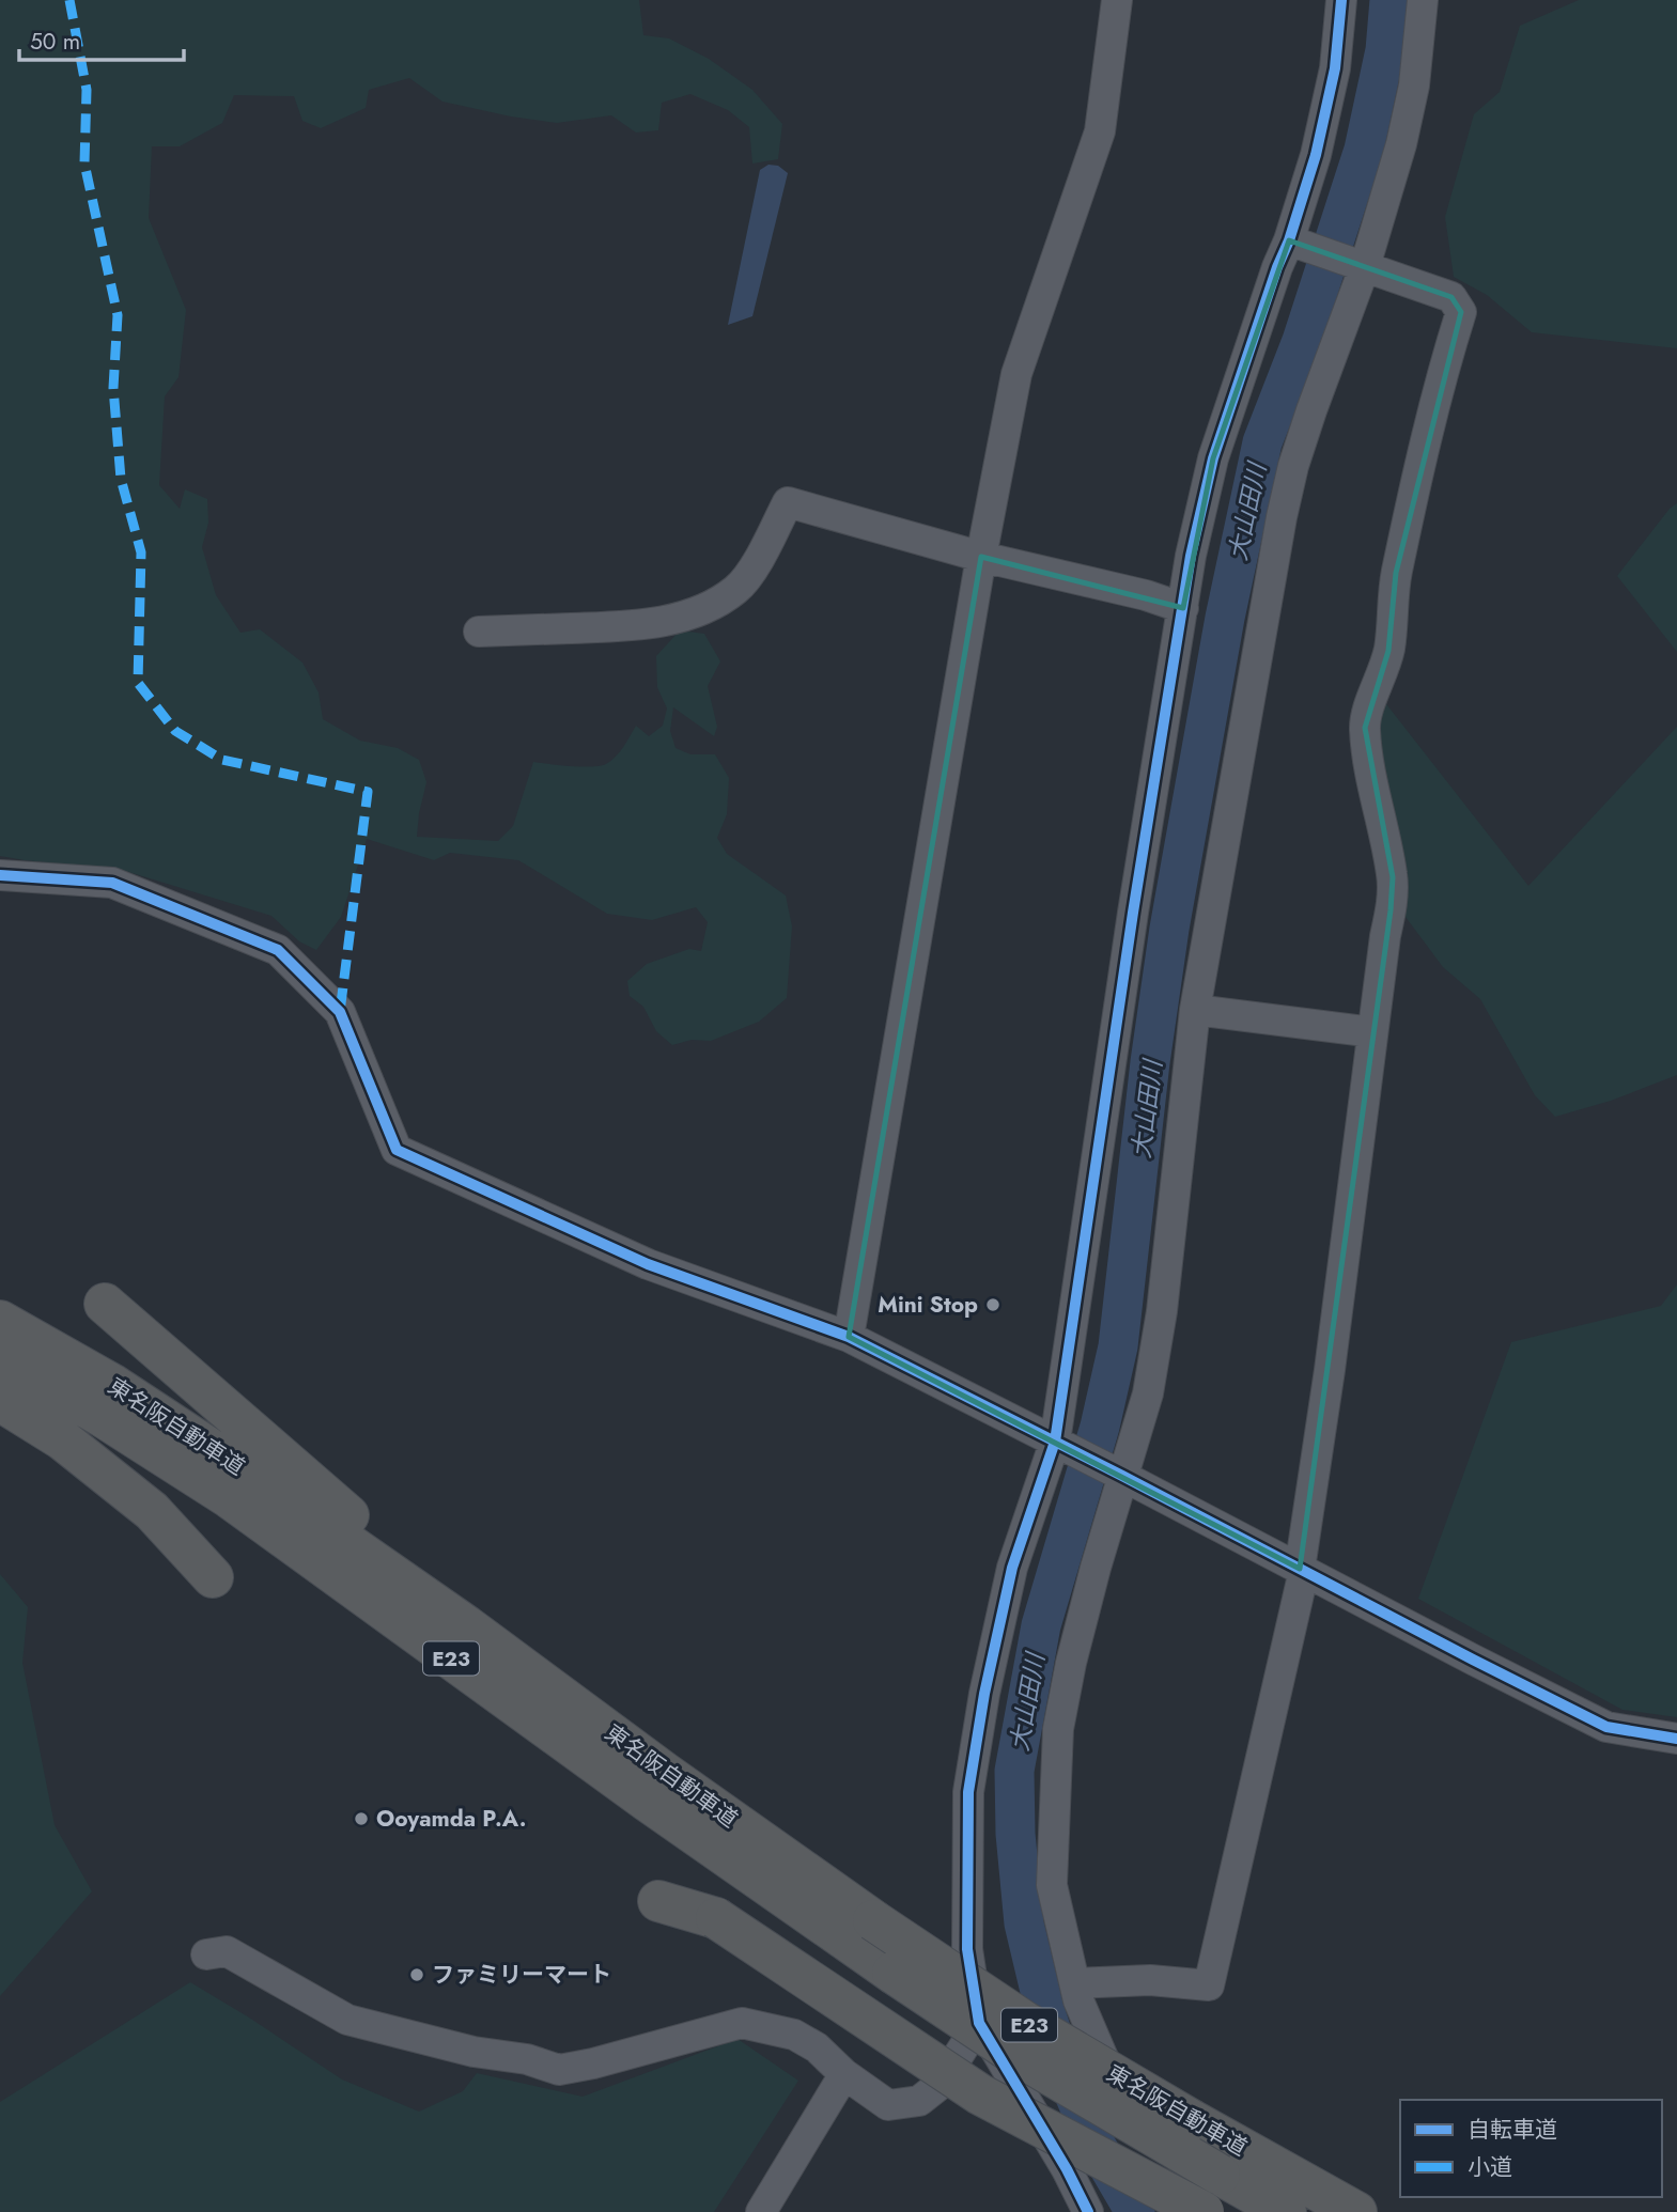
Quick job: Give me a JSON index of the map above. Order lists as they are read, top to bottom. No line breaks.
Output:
{"streets":{"highway":["東名阪自動車道","E23"]},"water":["大山田川"],"places":["Mini Stop","Ooyamda P.A.","ファミリーマート"],"legend":["自転車道","小道"],"scale_bar":"50 m"}
